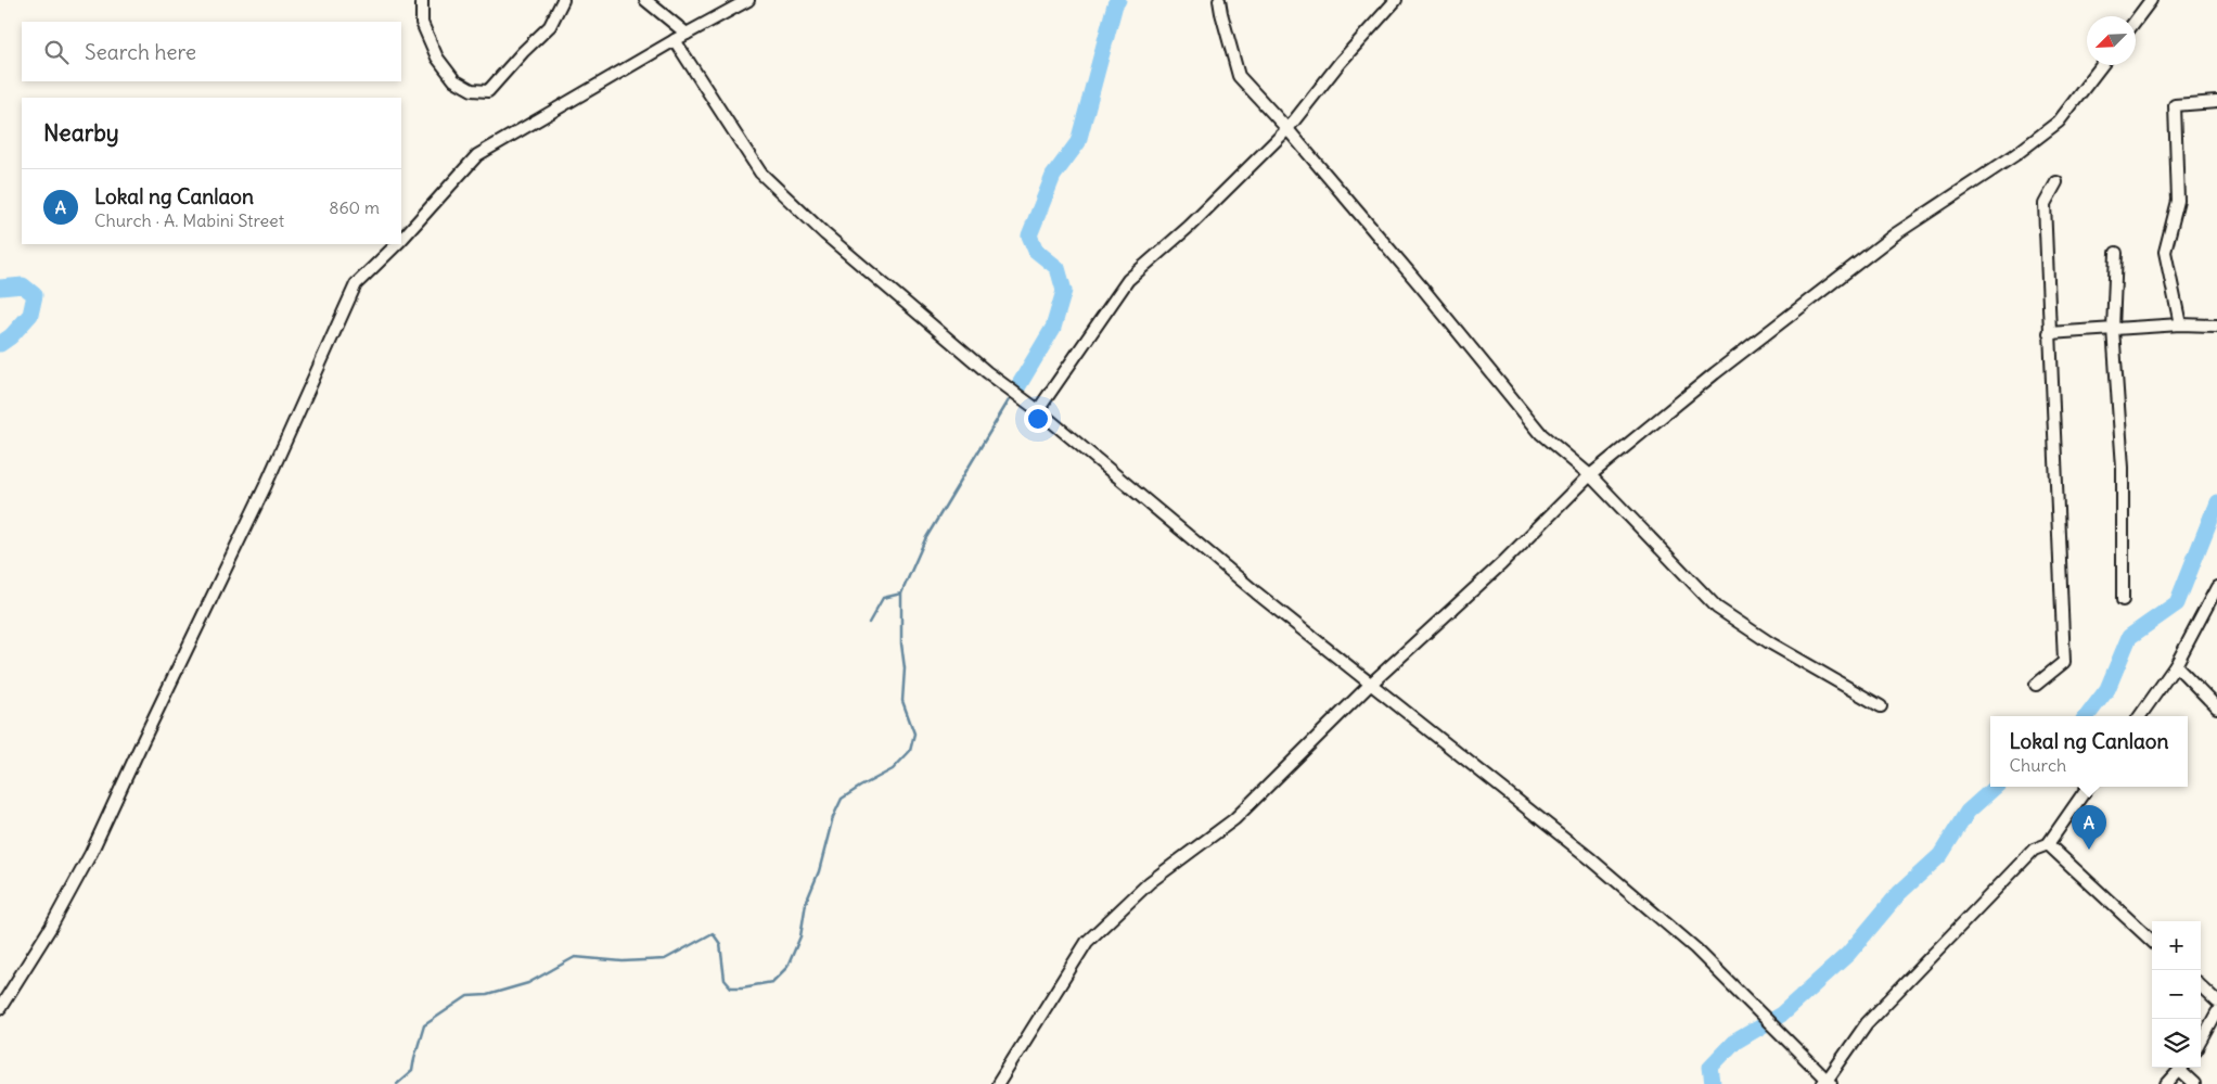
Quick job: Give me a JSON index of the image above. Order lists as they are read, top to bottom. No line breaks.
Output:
{"north":"bottom left","page":{"search":"Search here","heading":"Nearby","list":[{"mark":"A","name":"Lokal ng Canlaon","note":"Church · A. Mabini Street","value":"860 m"}],"popup":["Lokal ng Canlaon","Church"],"pins":"A","map_buttons":["+","−"]}}
